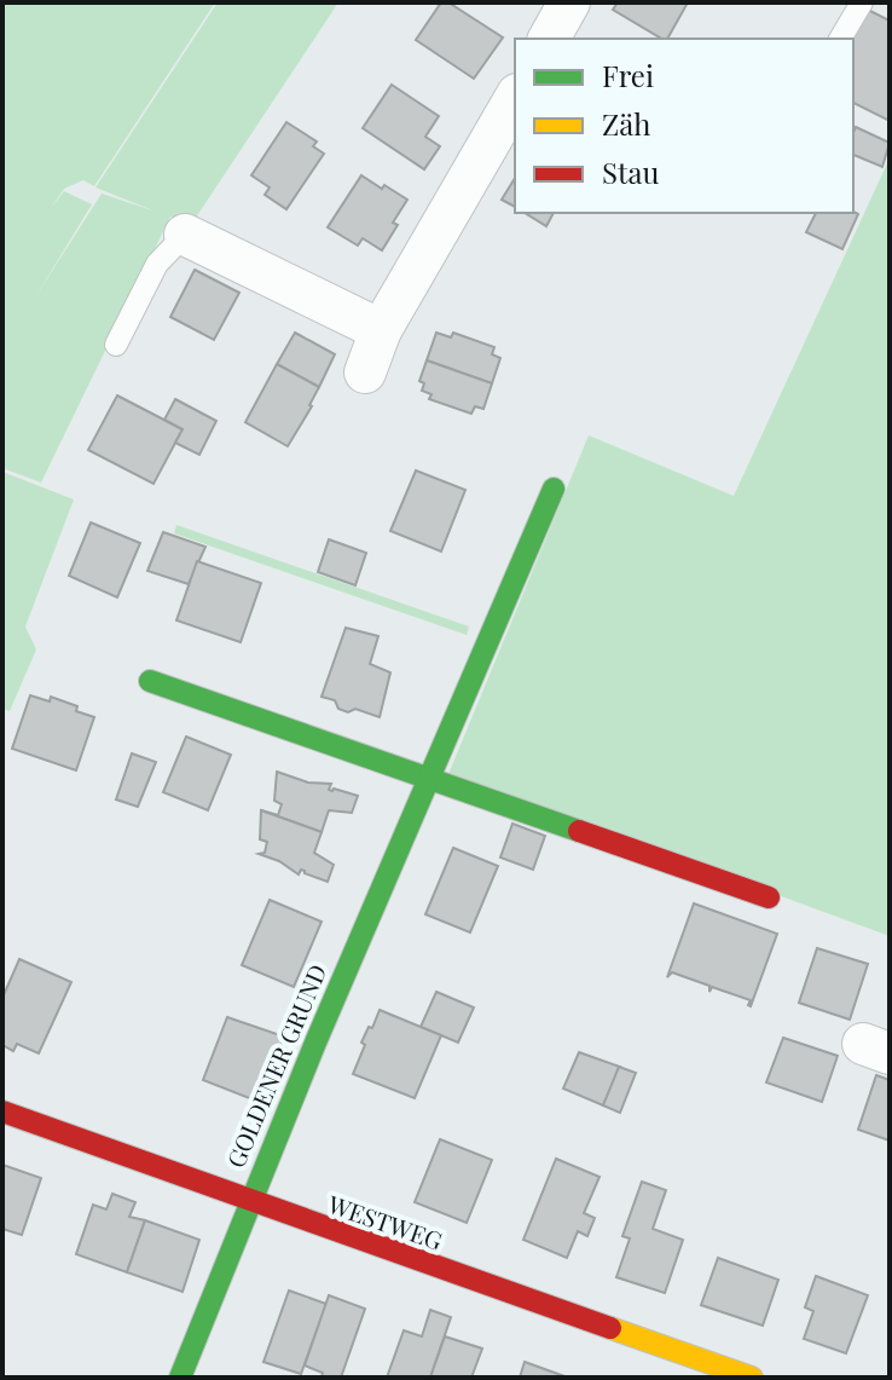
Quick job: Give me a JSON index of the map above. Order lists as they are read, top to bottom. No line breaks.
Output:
{"streets":{"street":["GOLDENER GRUND","WESTWEG"]},"crossings":[["GOLDENER GRUND","WESTWEG"]],"legend":["Frei","Zäh","Stau"]}
